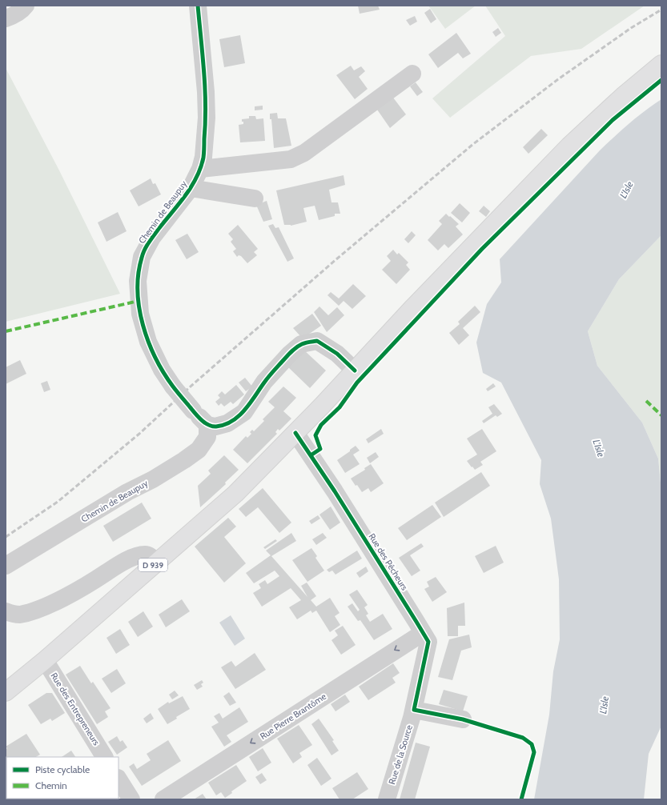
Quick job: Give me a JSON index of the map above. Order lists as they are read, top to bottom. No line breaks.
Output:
{"streets":{"main road":["D 939"],"street":["Chemin de Beaupuy","Rue des Pêcheurs","Rue des Entrepreneurs","Rue Pierre Brantôme","Rue de la Source"]},"crossings":[["Rue des Pêcheurs","D 939"],["Rue des Pêcheurs","Rue Pierre Brantôme"],["Rue des Pêcheurs","Rue de la Source"],["D 939","Rue des Entrepreneurs"]],"one_way":["Rue Pierre Brantôme"],"water":["L'Isle"],"legend":["Piste cyclable","Chemin"]}
